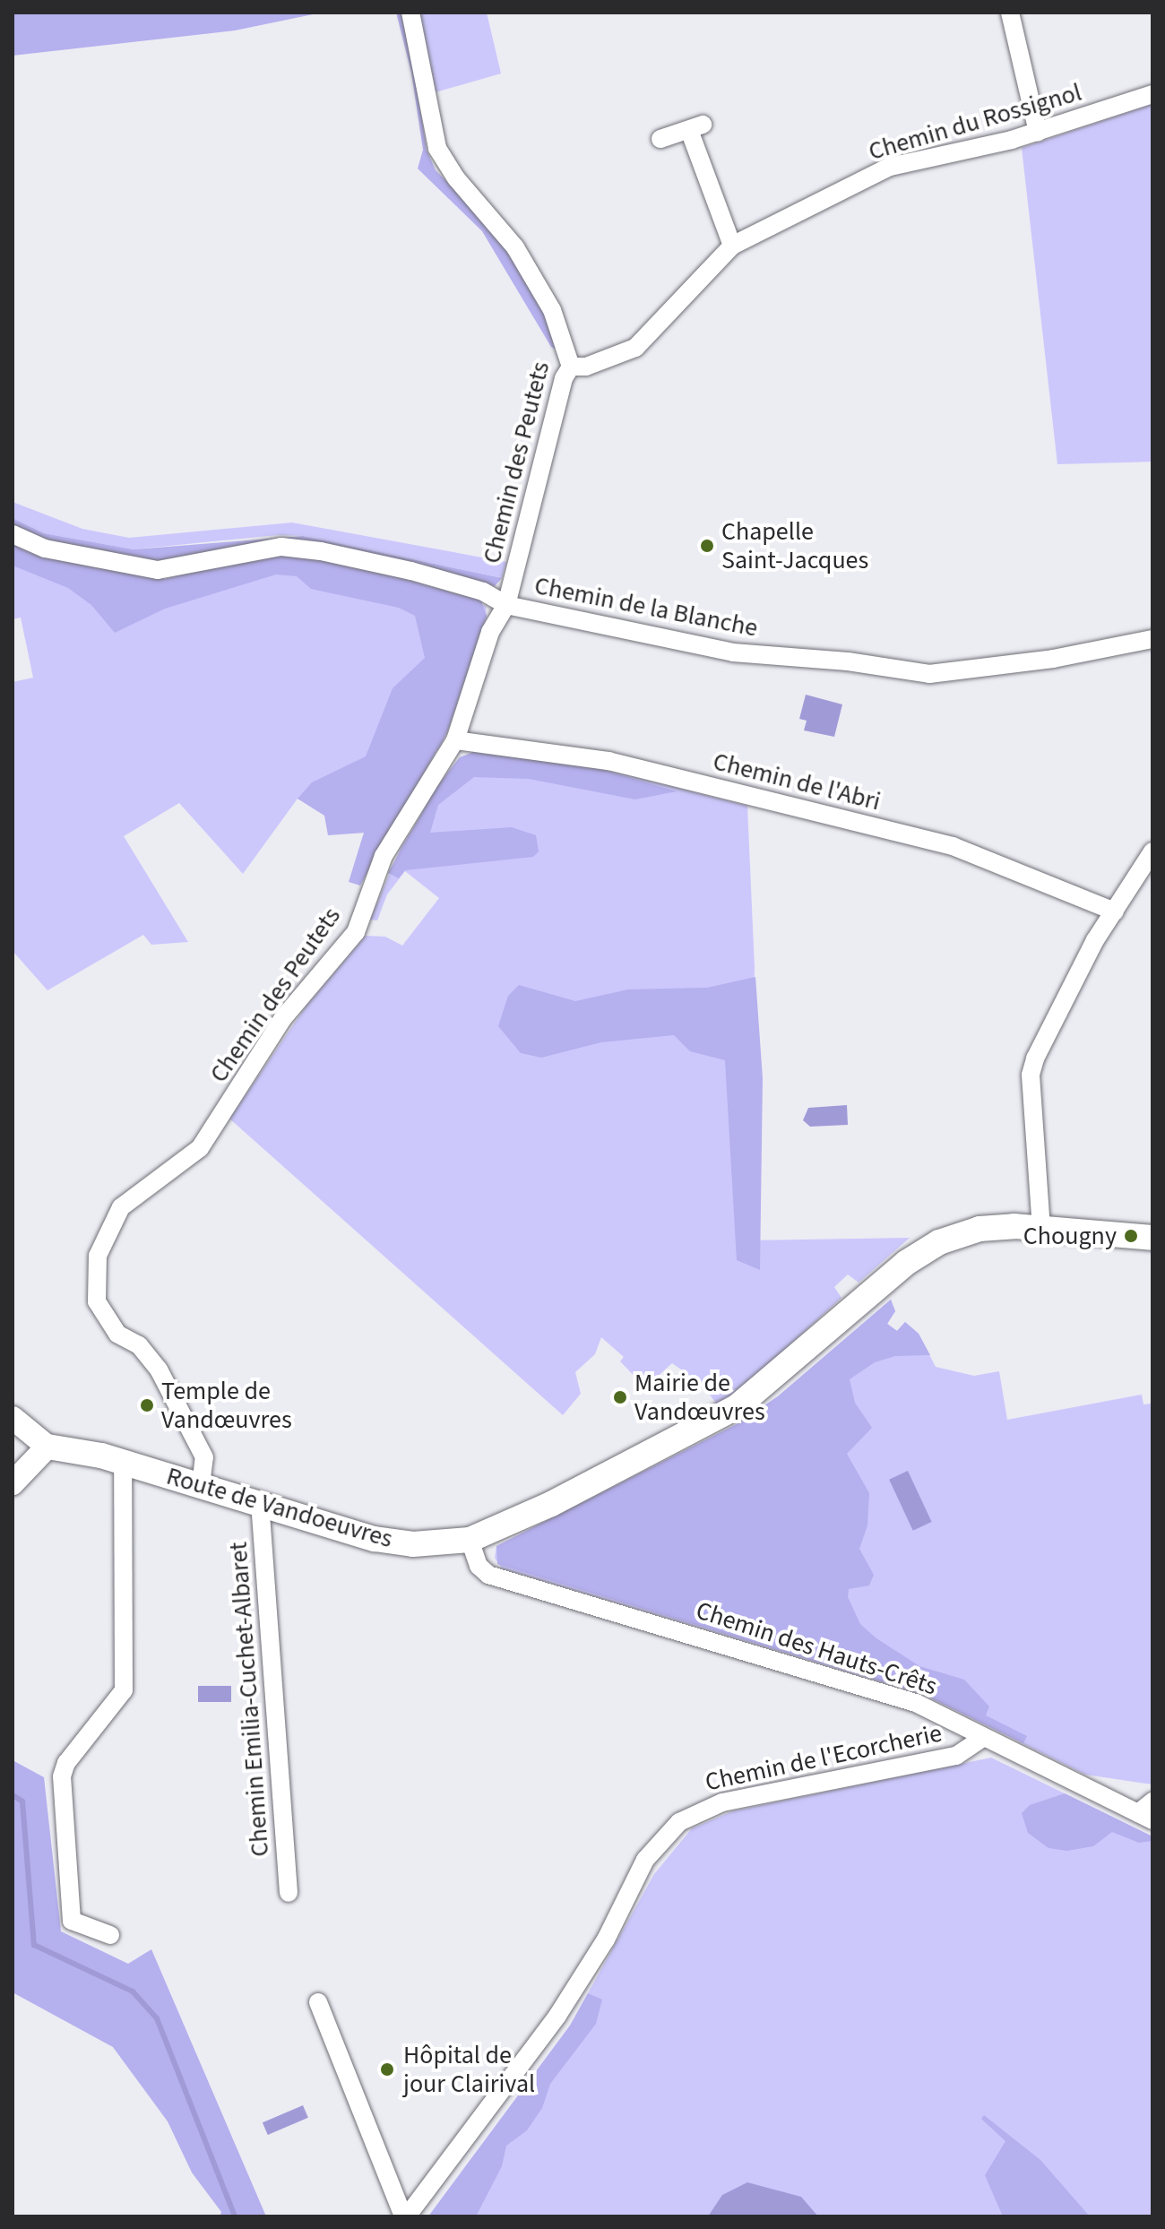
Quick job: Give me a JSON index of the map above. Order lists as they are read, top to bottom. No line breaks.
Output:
{"streets":{"main road":["Route de Vandoeuvres"],"street":["Chemin du Rossignol","Chemin des Peutets","Chemin de la Blanche","Chemin de l'Abri","Chemin des Hauts-Crêts","Chemin Emilia-Cuchet-Albaret","Chemin de l'Ecorcherie"]},"crossings":[["Chemin du Rossignol","Chemin des Peutets"],["Chemin des Peutets","Chemin de la Blanche"],["Chemin des Peutets","Chemin de l'Abri"],["Chemin des Peutets","Route de Vandoeuvres"],["Route de Vandoeuvres","Chemin des Hauts-Crêts"],["Route de Vandoeuvres","Chemin Emilia-Cuchet-Albaret"],["Chemin des Hauts-Crêts","Chemin de l'Ecorcherie"]],"places":["Chapelle Saint-Jacques","Chougny","Mairie de Vandœuvres","Temple de Vandœuvres","Hôpital de jour Clairival"]}
